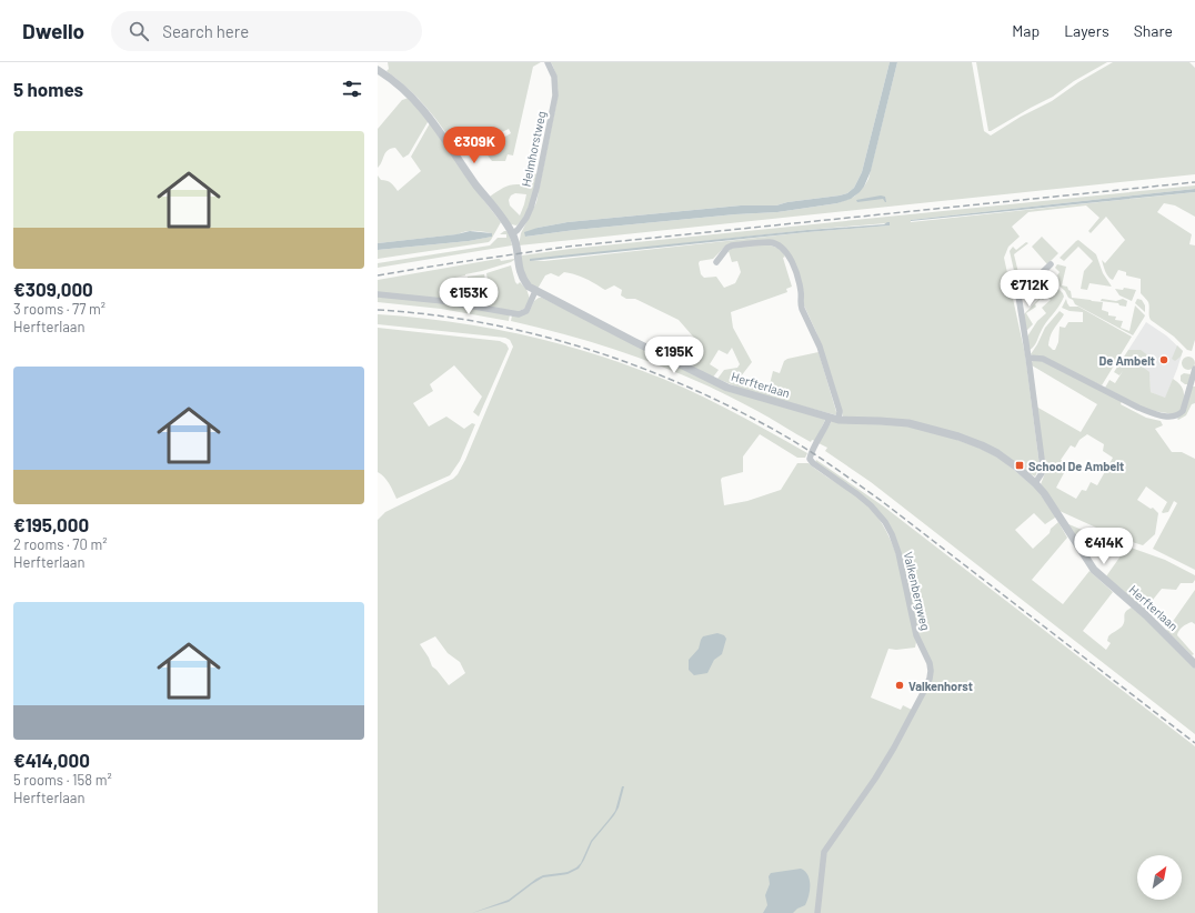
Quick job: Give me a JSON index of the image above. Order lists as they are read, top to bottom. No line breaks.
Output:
{"streets":{"street":["Helmhorstweg","Herfterlaan","Valkenbergweg"]},"crossings":[["Helmhorstweg","Herfterlaan"],["Herfterlaan","Valkenbergweg"]],"places":{"other":["De Ambelt","Valkenhorst"],"transit":["School De Ambelt"]},"north":"top right","page":{"header":"Dwello","search":"Search here","nav":["Map","Layers","Share"],"heading":"5 homes","list":[{"name":"€309,000","note":"3 rooms · 77 m² · Herfterlaan"},{"name":"€195,000","note":"2 rooms · 70 m² · Herfterlaan"},{"name":"€414,000","note":"5 rooms · 158 m² · Herfterlaan"}],"price":["€309K","€712K","€153K","€195K","€414K"]}}
